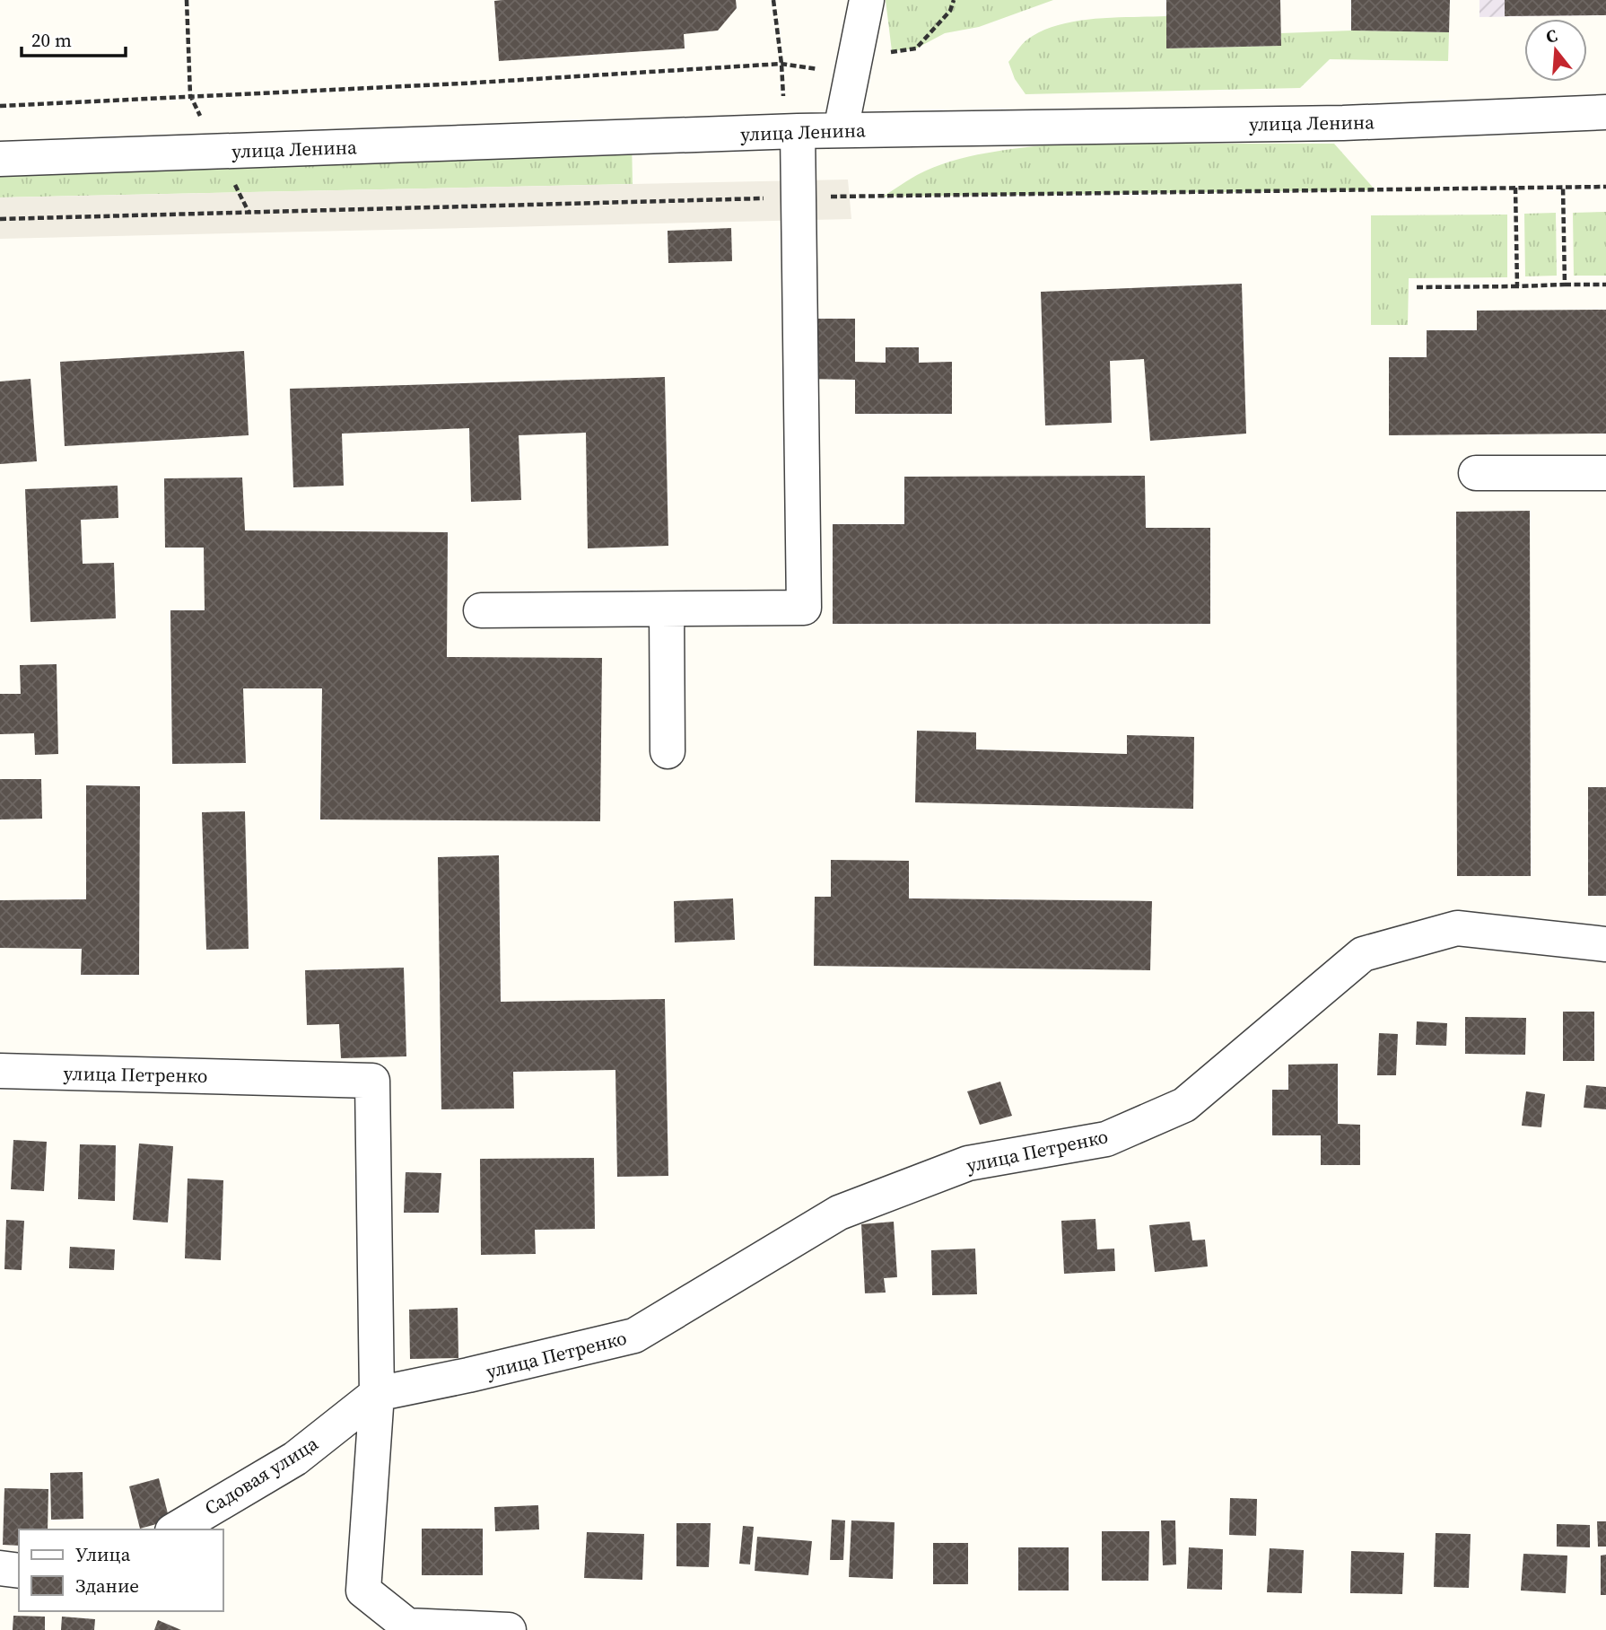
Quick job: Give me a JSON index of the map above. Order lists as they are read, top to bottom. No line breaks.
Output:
{"streets":{"street":["улица Ленина","улица Петренко","Садовая улица"]},"crossings":[["улица Петренко","Садовая улица"]],"legend":["Улица","Здание"],"scale_bar":"20 m","north":"top"}
